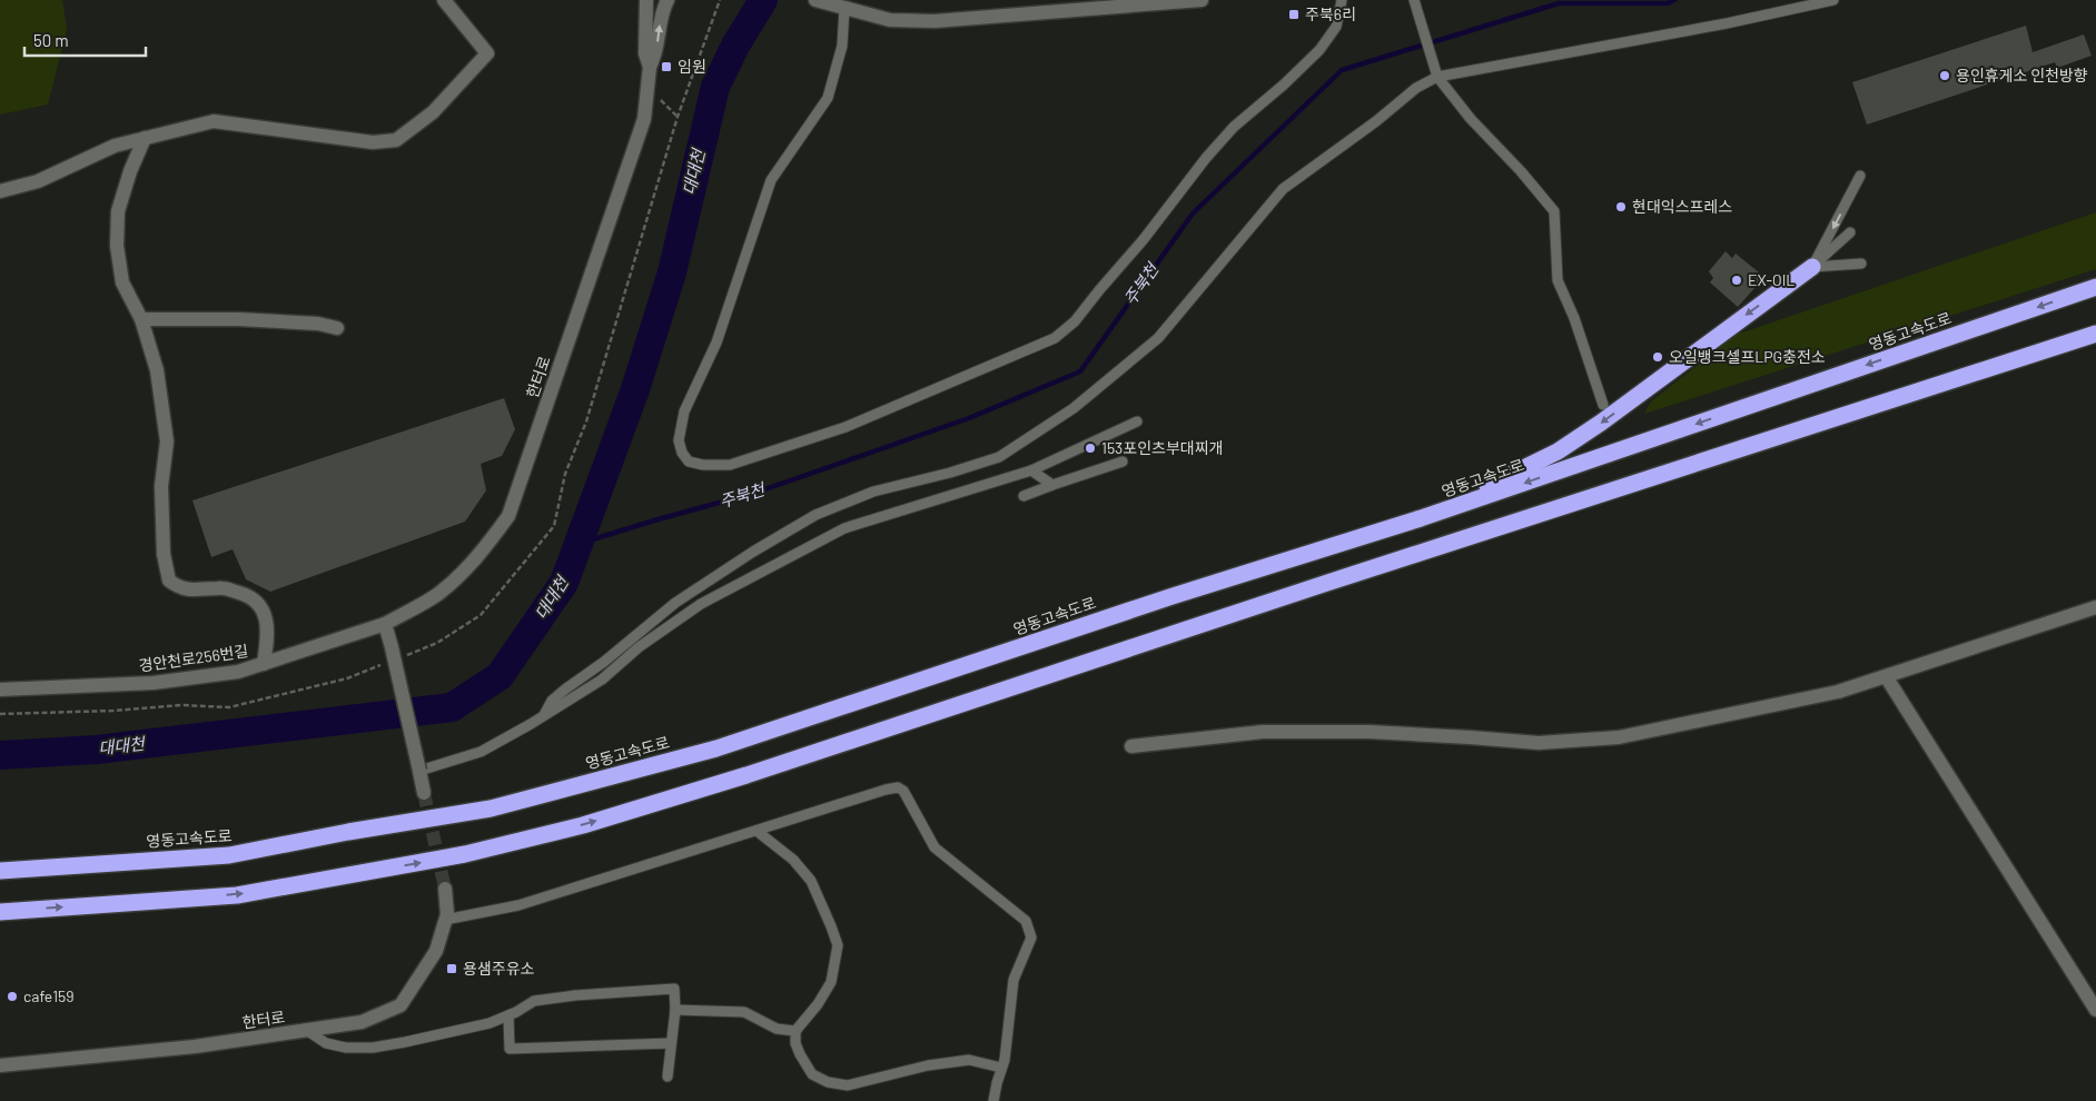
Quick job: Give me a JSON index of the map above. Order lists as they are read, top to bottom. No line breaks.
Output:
{"streets":{"highway":["영동고속도로"],"street":["한터로","경안천로256번길"]},"crossings":[["한터로","경안천로256번길"]],"water":["대대천","주북천"],"places":{"transit":["주북6리","임원","용샘주유소"],"other":["용인휴게소 인천방향","현대익스프레스","EX-OIL","오일뱅크셀프LPG충전소","153포인츠부대찌개","cafe159"]},"scale_bar":"50 m"}
